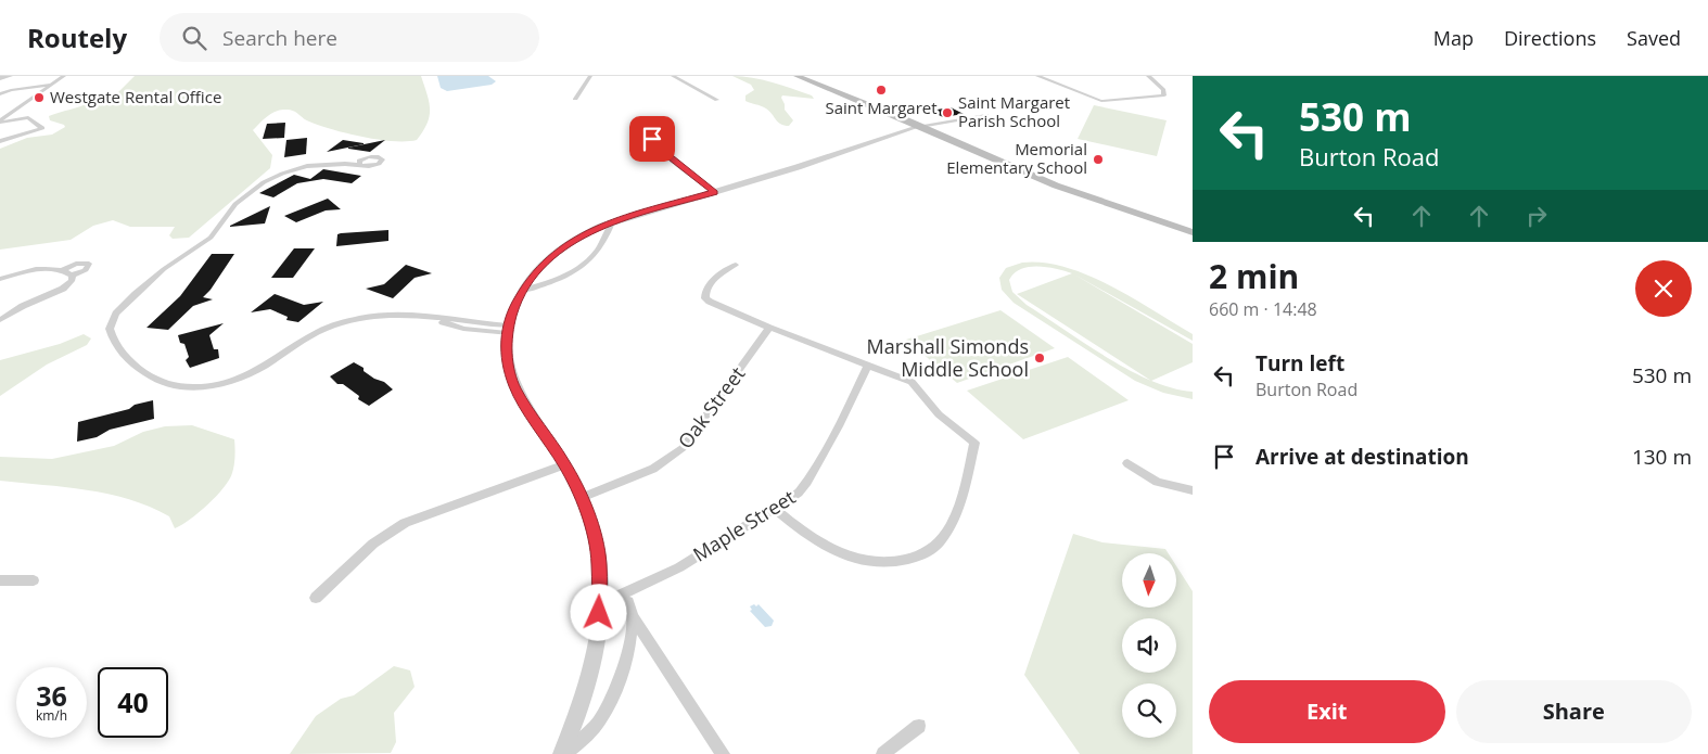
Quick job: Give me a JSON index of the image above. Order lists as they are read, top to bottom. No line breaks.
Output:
{"streets":{"street":["Oak Street","Maple Street"]},"places":["Saint Margaret","Westgate Rental Office","Saint Margaret Parish School","Memorial Elementary School","Marshall Simonds Middle School"],"north":"bottom","page":{"header":"Routely","search":"Search here","nav":["Map","Directions","Saved"],"turn":["530 m","Burton Road"],"heading":["2 min","660 m · 14:48"],"list":[{"name":"Turn left","note":"Burton Road","value":"530 m"},{"name":"Arrive at destination","value":"130 m"}],"speed":"36 km/h","limit":"40","buttons":["Exit","Share"]}}
